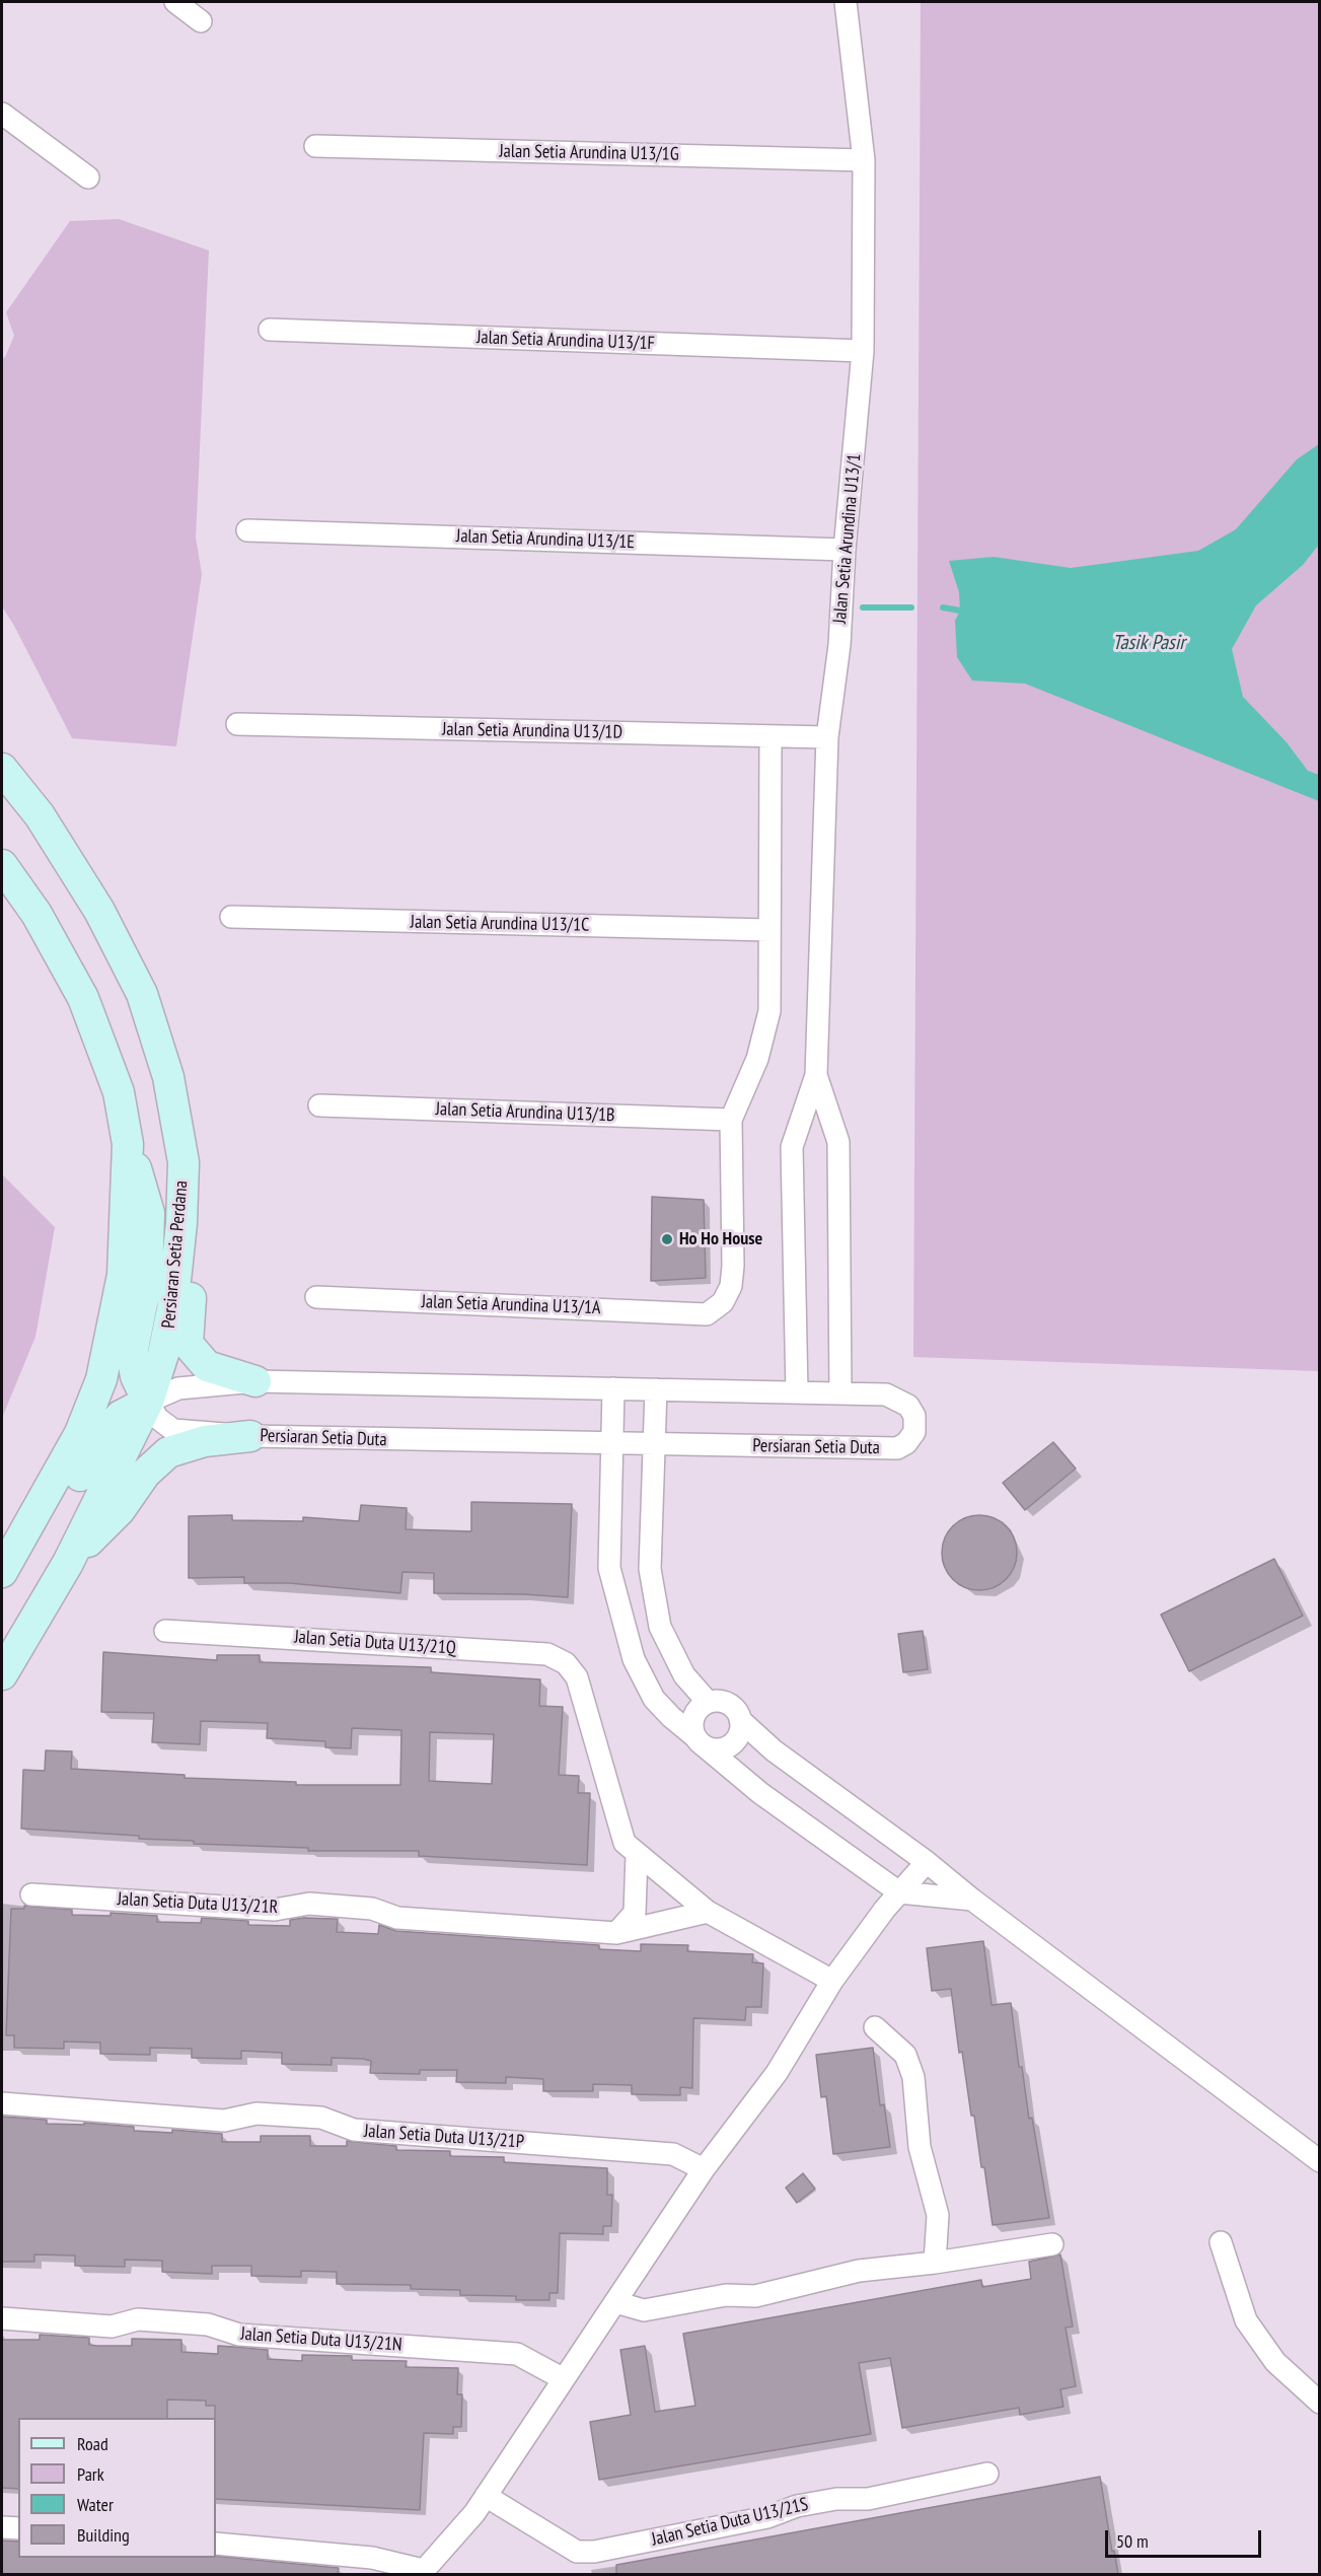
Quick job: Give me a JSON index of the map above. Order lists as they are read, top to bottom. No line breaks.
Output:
{"streets":{"main road":["Persiaran Setia Perdana"],"street":["Jalan Setia Arundina U13/1G","Jalan Setia Arundina U13/1F","Jalan Setia Arundina U13/1","Jalan Setia Arundina U13/1E","Jalan Setia Arundina U13/1D","Jalan Setia Arundina U13/1C","Jalan Setia Arundina U13/1B","Jalan Setia Arundina U13/1A","Persiaran Setia Duta","Jalan Setia Duta U13/21Q","Jalan Setia Duta U13/21R","Jalan Setia Duta U13/21P","Jalan Setia Duta U13/21N","Jalan Setia Duta U13/21S"]},"crossings":[["Jalan Setia Arundina U13/1G","Jalan Setia Arundina U13/1"],["Jalan Setia Arundina U13/1F","Jalan Setia Arundina U13/1"],["Jalan Setia Arundina U13/1","Jalan Setia Arundina U13/1E"],["Jalan Setia Arundina U13/1","Jalan Setia Arundina U13/1D"],["Jalan Setia Arundina U13/1B","Jalan Setia Arundina U13/1A"],["Persiaran Setia Perdana","Persiaran Setia Duta"]],"water":["Tasik Pasir"],"places":["Ho Ho House"],"legend":["Road","Park","Water","Building"],"scale_bar":"50 m"}
